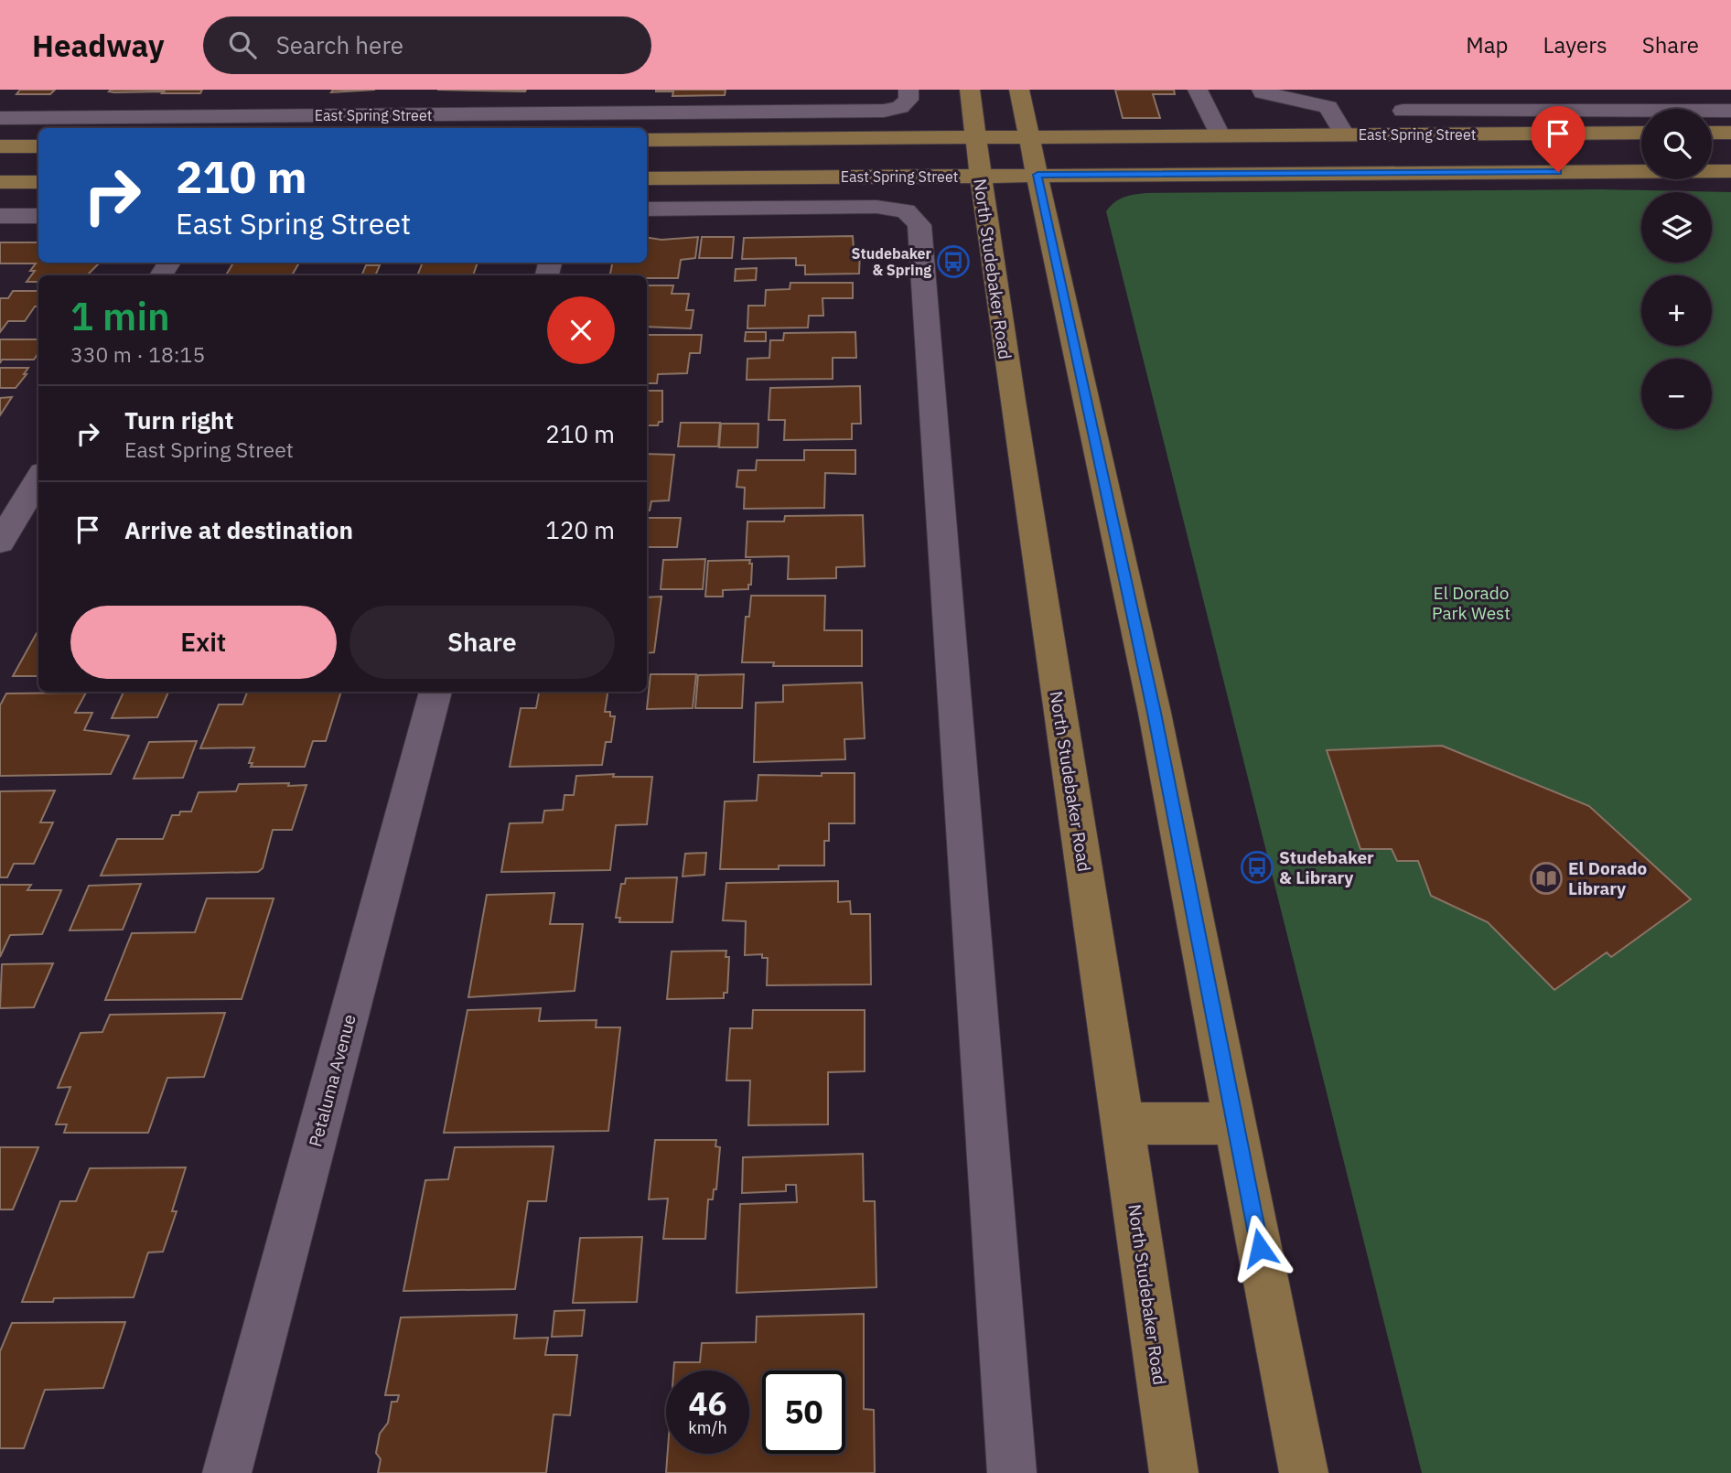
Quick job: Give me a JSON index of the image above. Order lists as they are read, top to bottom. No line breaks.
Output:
{"streets":{"main road":["East Spring Street","North Studebaker Road"],"street":["Petaluma Avenue"]},"crossings":[["East Spring Street","North Studebaker Road"]],"parks":["El Dorado Park West"],"places":{"bus stop":["Studebaker & Spring","Studebaker & Library"],"library":["El Dorado Library"]},"page":{"header":"Headway","search":"Search here","nav":["Map","Layers","Share"],"map_buttons":["+","−"],"turn":["210 m","East Spring Street"],"heading":["1 min","330 m · 18:15"],"list":[{"name":"Turn right","note":"East Spring Street","value":"210 m"},{"name":"Arrive at destination","value":"120 m"}],"buttons":["Exit","Share"],"speed":"46 km/h","limit":"50"}}
